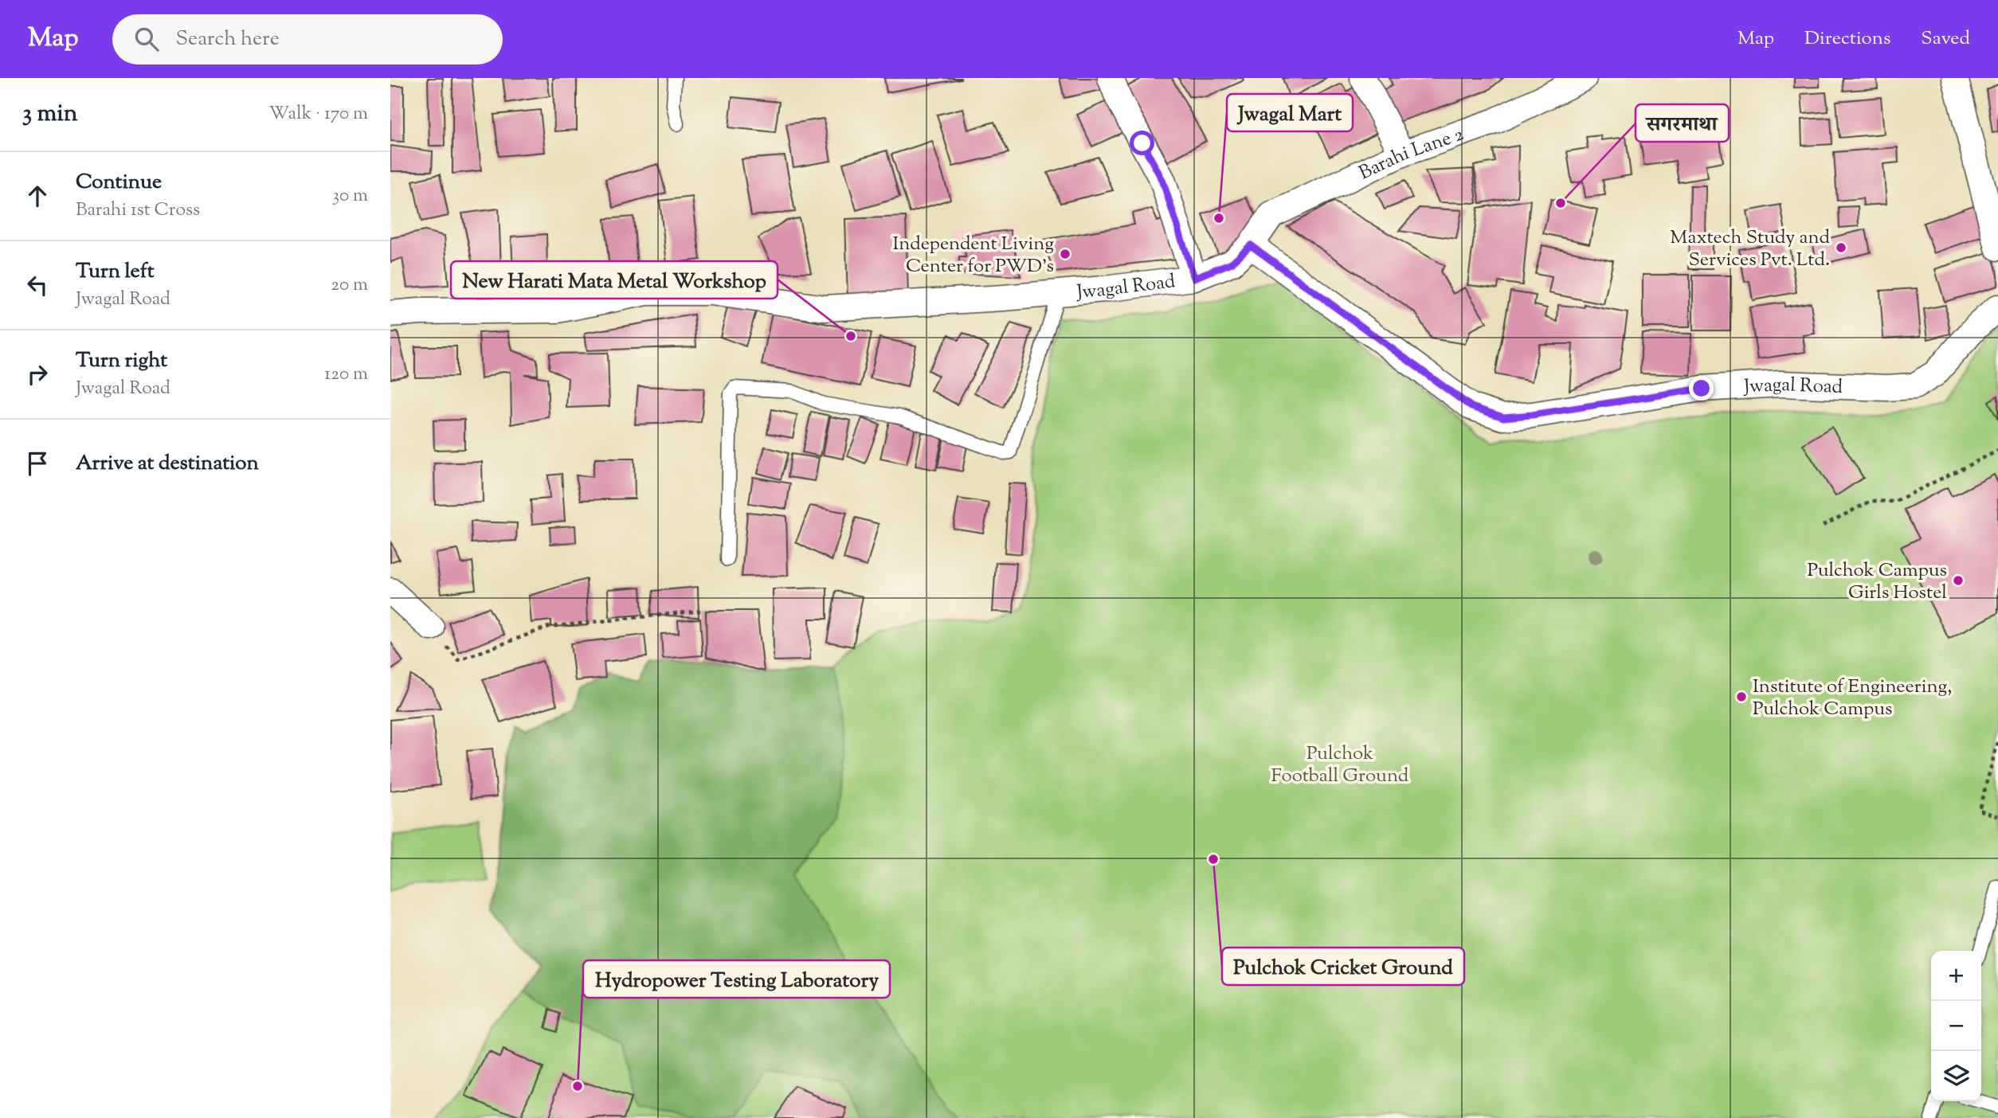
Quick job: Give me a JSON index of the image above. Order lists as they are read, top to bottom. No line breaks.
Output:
{"streets":{"street":["Barahi Lane 2","Jwagal Road"]},"crossings":[["Barahi Lane 2","Jwagal Road"]],"parks":["Pulchok Football Ground"],"places":["सगरमाथा","Jwagal Mart","Maxtech Study and Services Pvt. Ltd.","Independent Living Center for PWD's","New Harati Mata Metal Workshop","Pulchok Campus Girls Hostel","Institute of Engineering, Pulchok Campus","Pulchok Cricket Ground","Hydropower Testing Laboratory"],"page":{"header":"Map","search":"Search here","nav":["Map","Directions","Saved"],"heading":["3 min","Walk · 170 m"],"list":[["Continue","Barahi 1st Cross","30 m"],["Turn left","Jwagal Road","20 m"],["Turn right","Jwagal Road","120 m"],"Arrive at destination"],"map_buttons":["+","−"]}}
